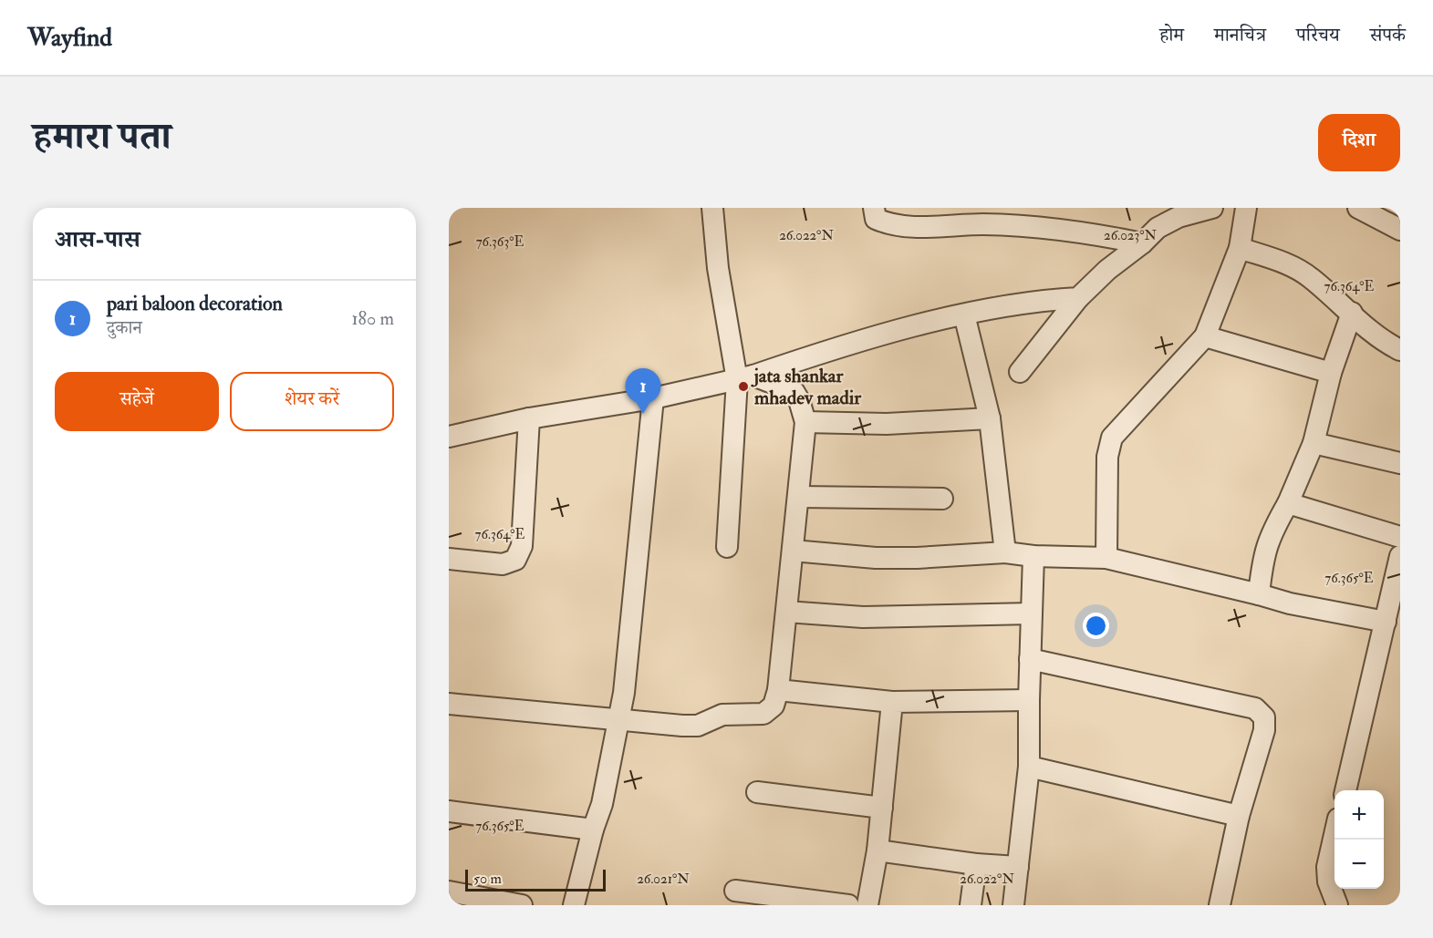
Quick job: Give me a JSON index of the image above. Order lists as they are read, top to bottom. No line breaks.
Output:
{"places":["jata shankar mhadev madir"],"scale_bar":"50 m","page":{"header":"Wayfind","nav":["होम","मानचित्र","परिचय","संपर्क"],"title":"हमारा पता","buttons":["दिशा",["सहेजें","शेयर करें"]],"heading":"आस-पास","list":[{"mark":"1","name":"pari baloon decoration","note":"दुकान","value":"180 m"}],"pins":"1","map_buttons":["+","−"],"scale":"50 m"},"coordinates":["26.022°N","26.023°N","76.363°E","76.364°E","76.365°E","26.021°N"]}
